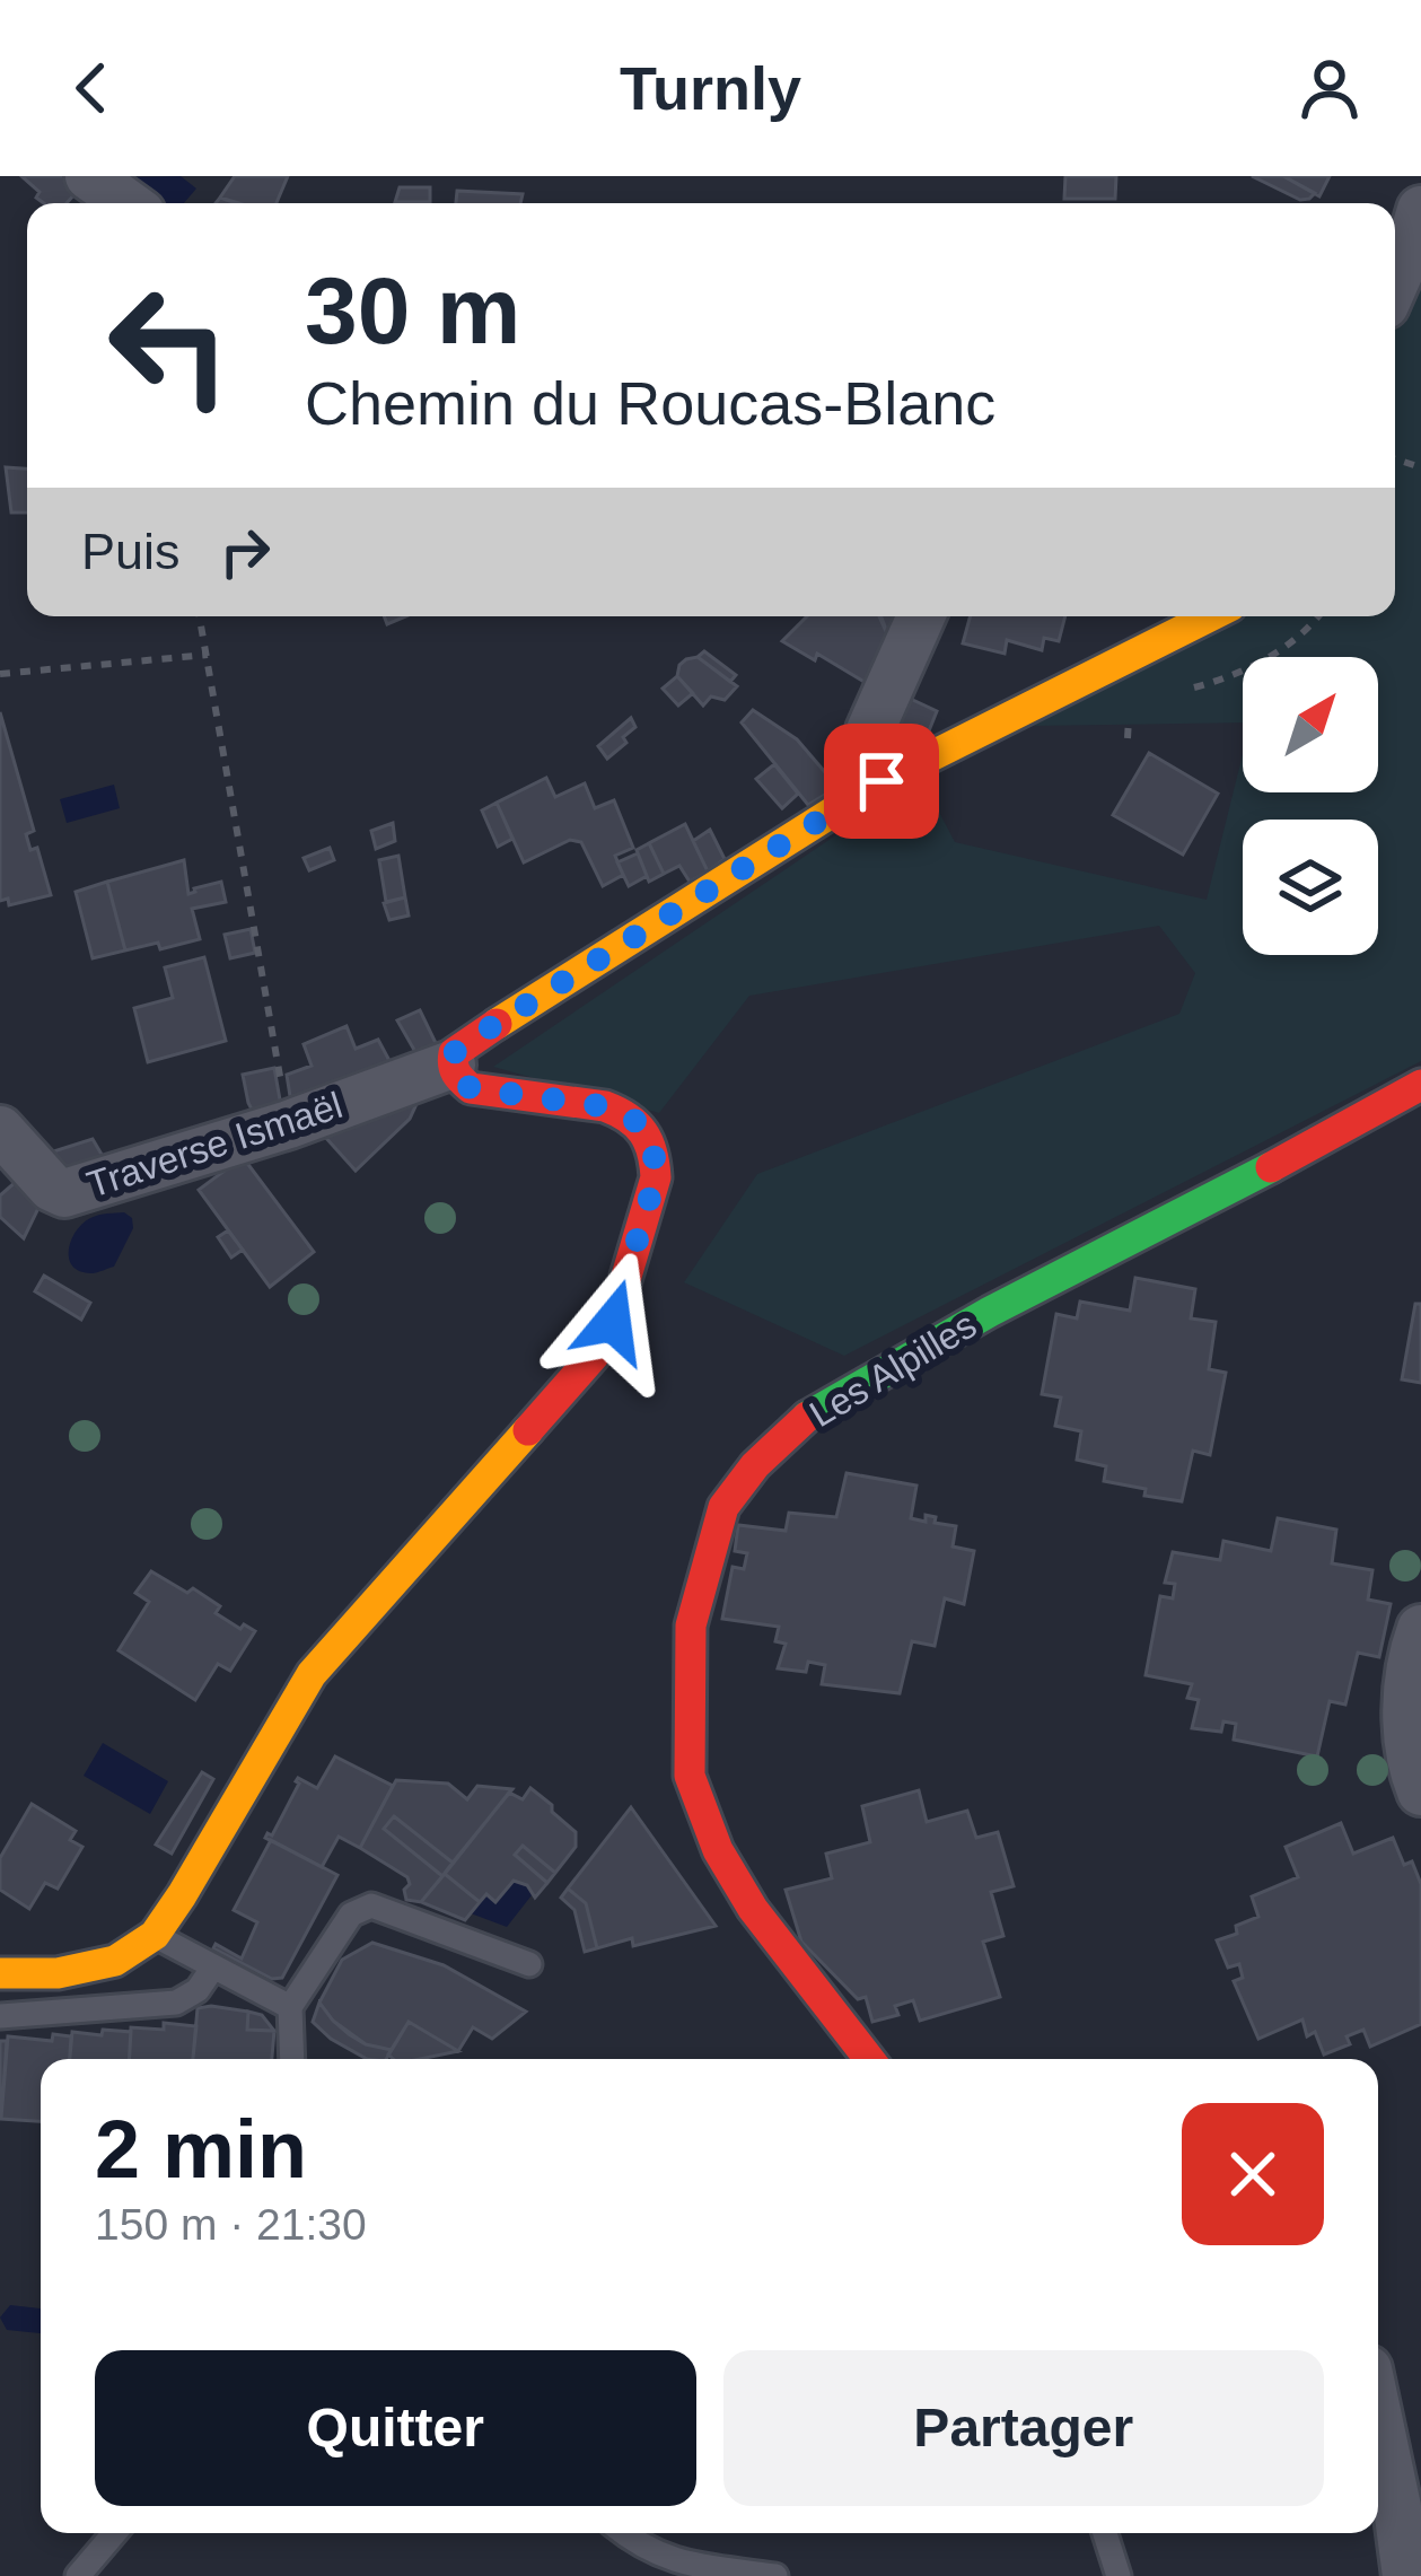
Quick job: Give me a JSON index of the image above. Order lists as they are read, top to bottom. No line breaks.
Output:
{"streets":{"street":["Traverse Ismaël","Les Alpilles"]},"north":"top right","page":{"header":"Turnly","turn":["30 m","Chemin du Roucas-Blanc"],"then":"Puis","heading":["2 min","150 m · 21:30"],"buttons":["Quitter","Partager"]}}
